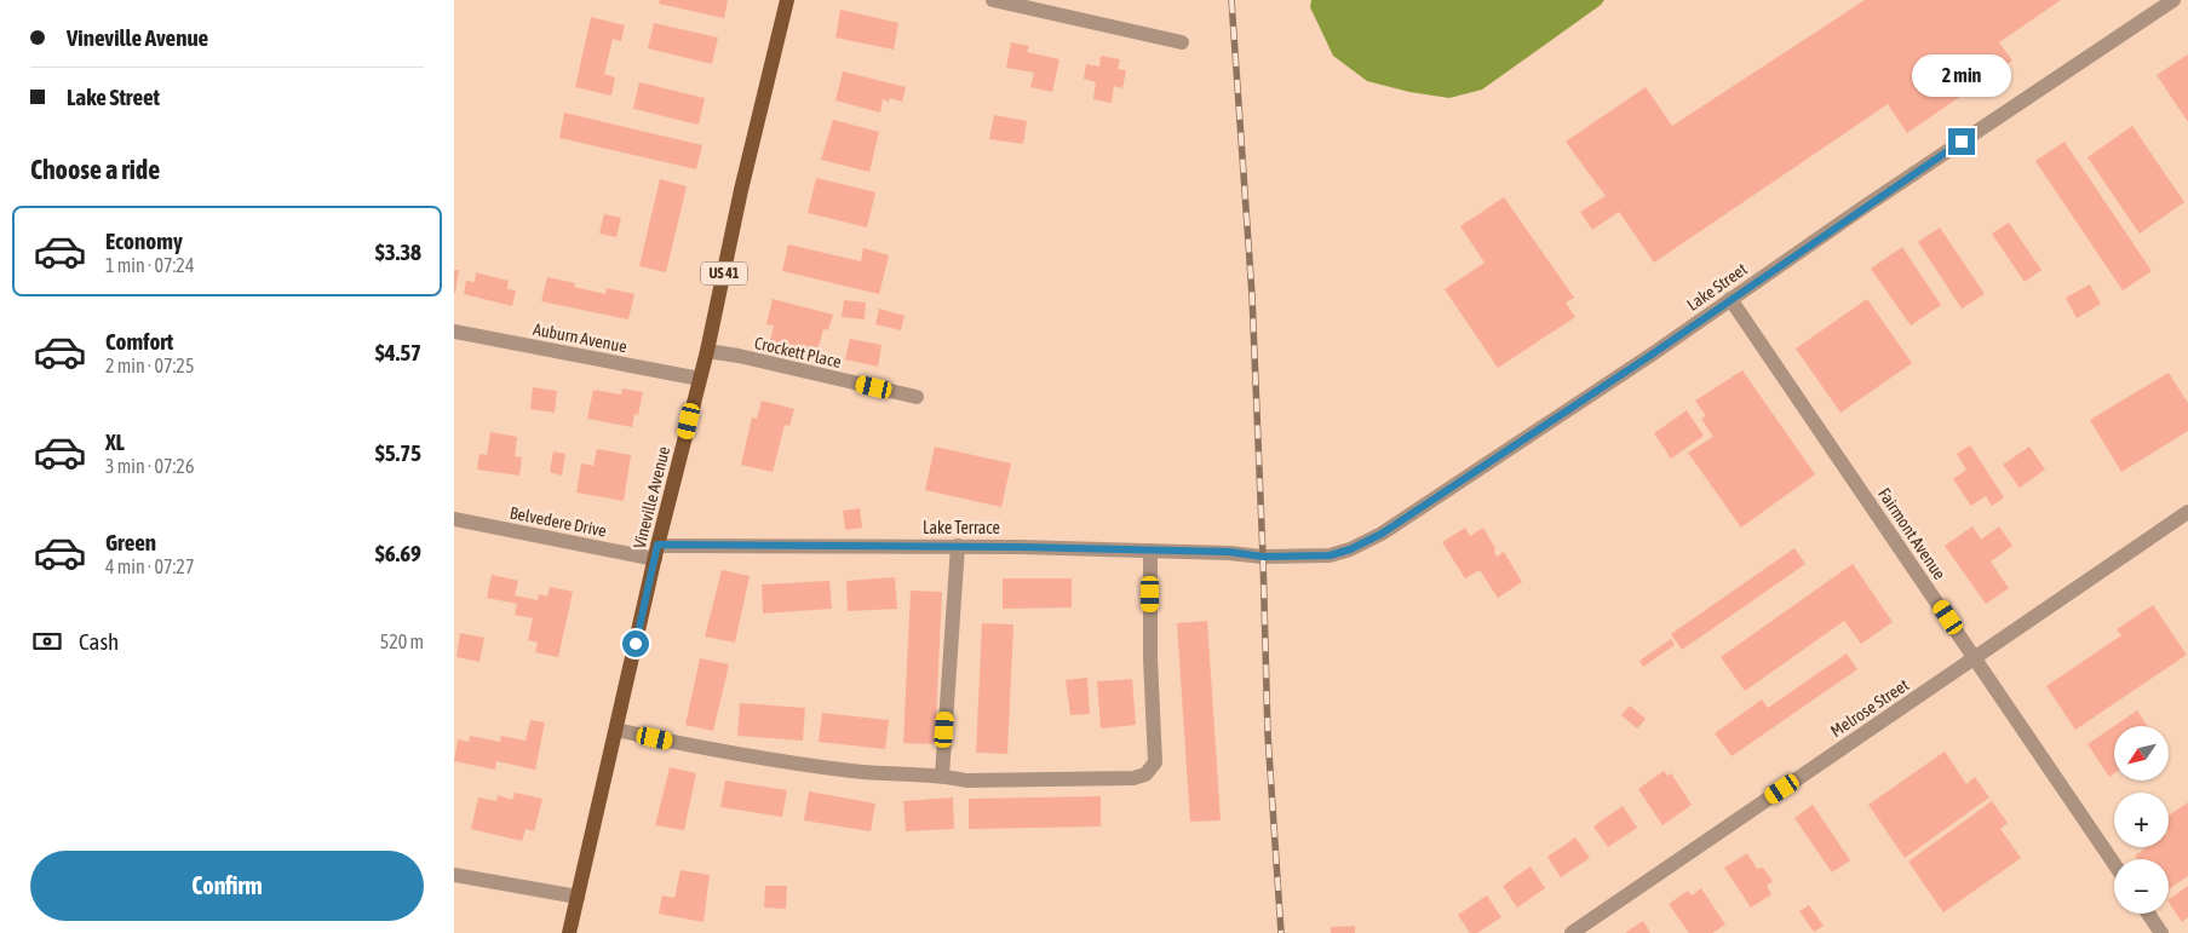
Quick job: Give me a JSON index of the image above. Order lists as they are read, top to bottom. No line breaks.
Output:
{"streets":{"main road":["US 41","Vineville Avenue"],"street":["Lake Street","Auburn Avenue","Crockett Place","Belvedere Drive","Lake Terrace","Fairmont Avenue","Melrose Street"]},"crossings":[["Lake Street","Lake Terrace"],["Lake Street","Fairmont Avenue"],["Auburn Avenue","Vineville Avenue"],["Crockett Place","Vineville Avenue"],["Vineville Avenue","Belvedere Drive"],["Vineville Avenue","Lake Terrace"],["Belvedere Drive","Lake Terrace"],["Fairmont Avenue","Melrose Street"]],"north":"bottom left","page":{"banner":["Vineville Avenue","Lake Street"],"bubble":"2 min","heading":"Choose a ride","list":[{"name":"Economy","note":"1 min · 07:24","value":"$3.38"},{"name":"Comfort","note":"2 min · 07:25","value":"$4.57"},{"name":"XL","note":"3 min · 07:26","value":"$5.75"},{"name":"Green","note":"4 min · 07:27","value":"$6.69"}],"pay":["Cash","520 m"],"map_buttons":["+","−"],"buttons":"Confirm"}}
